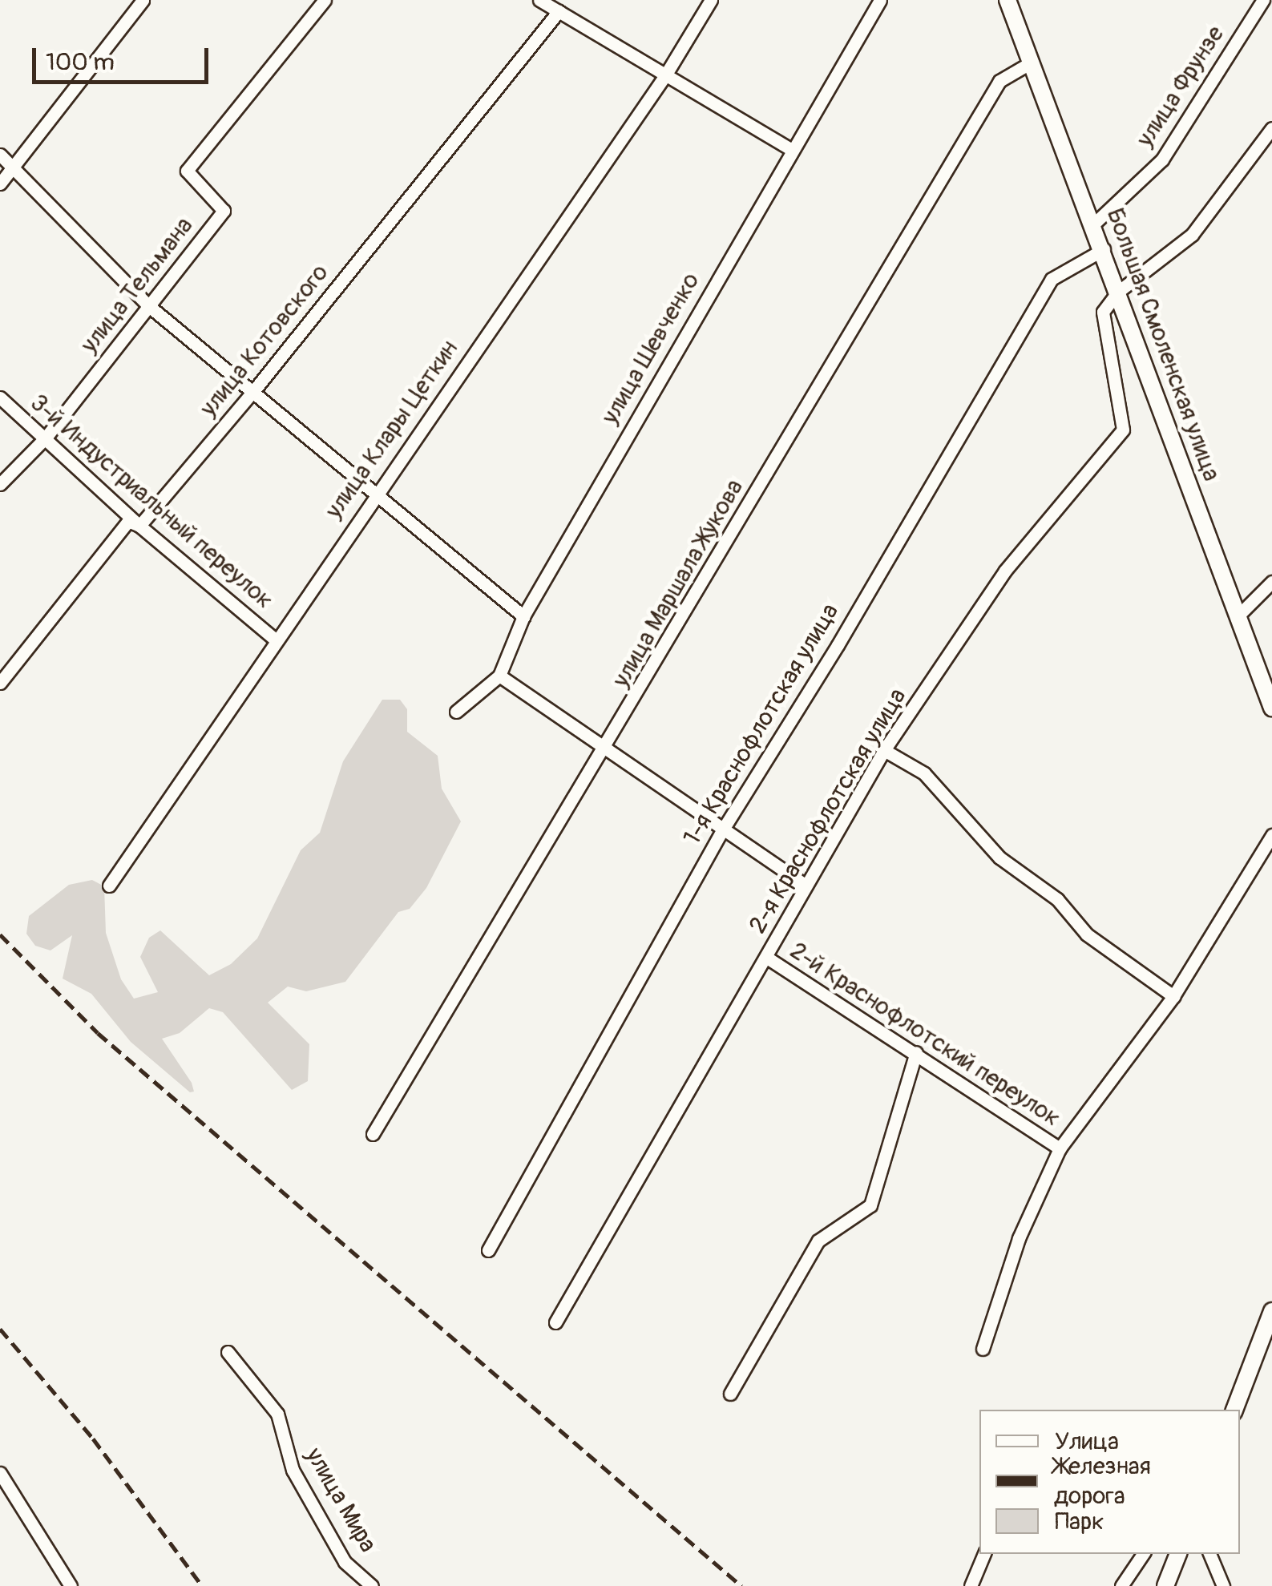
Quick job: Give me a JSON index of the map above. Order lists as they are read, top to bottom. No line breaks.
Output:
{"streets":{"main road":["Большая Смоленская улица"],"street":["улица Фрунзе","улица Тельмана","улица Котовского","улица Шевченко","улица Клары Цеткин","3-й Индустриальный переулок","улица Маршала Жукова","1-я Краснофлотская улица","2-я Краснофлотская улица","2-й Краснофлотский переулок","улица Мира"]},"crossings":[["улица Фрунзе","Большая Смоленская улица"],["улица Тельмана","3-й Индустриальный переулок"],["улица Котовского","3-й Индустриальный переулок"],["Большая Смоленская улица","улица Маршала Жукова"],["Большая Смоленская улица","1-я Краснофлотская улица"],["Большая Смоленская улица","2-я Краснофлотская улица"],["улица Клары Цеткин","3-й Индустриальный переулок"],["2-я Краснофлотская улица","2-й Краснофлотский переулок"]],"legend":["Улица","Железная дорога","Парк"],"scale_bar":"100 m"}
